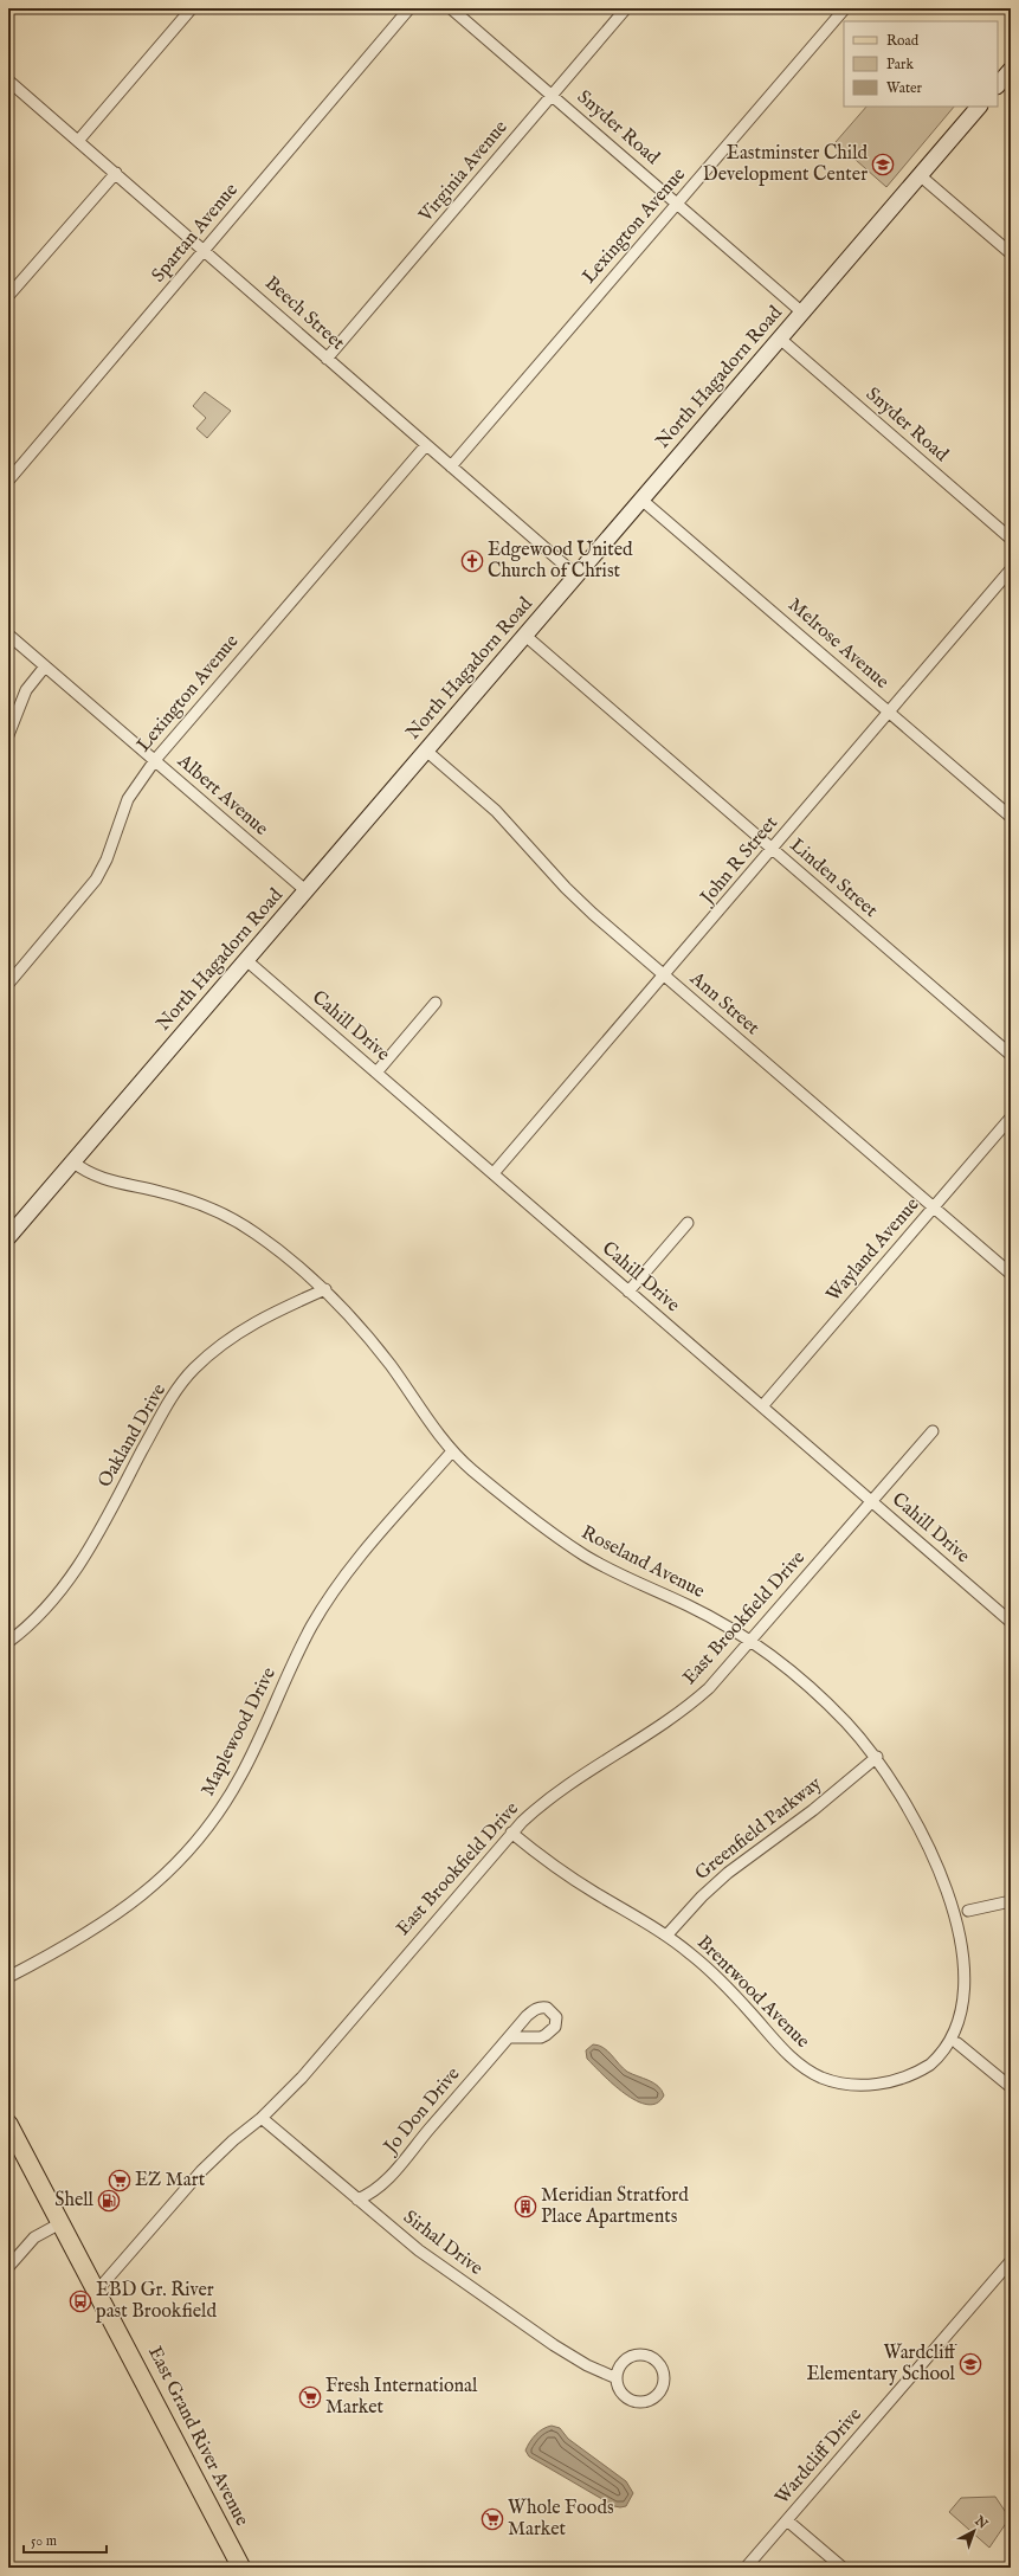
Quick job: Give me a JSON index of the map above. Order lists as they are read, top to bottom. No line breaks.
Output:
{"streets":{"main road":["East Grand River Avenue"],"street":["Snyder Road","Virginia Avenue","Lexington Avenue","Spartan Avenue","Beech Street","North Hagadorn Road","Melrose Avenue","Albert Avenue","John R Street","Linden Street","Ann Street","Cahill Drive","Wayland Avenue","Oakland Drive","Roseland Avenue","East Brookfield Drive","Maplewood Drive","Greenfield Parkway","Brentwood Avenue","Jo Don Drive","Sirhal Drive","Wardcliff Drive"]},"crossings":[["Snyder Road","Virginia Avenue"],["Snyder Road","Lexington Avenue"],["Snyder Road","North Hagadorn Road"],["Virginia Avenue","Beech Street"],["Lexington Avenue","Beech Street"],["Lexington Avenue","Albert Avenue"],["Spartan Avenue","Beech Street"],["Beech Street","North Hagadorn Road"],["North Hagadorn Road","Melrose Avenue"],["North Hagadorn Road","Albert Avenue"],["North Hagadorn Road","Linden Street"],["North Hagadorn Road","Ann Street"],["North Hagadorn Road","Cahill Drive"],["North Hagadorn Road","Roseland Avenue"],["Melrose Avenue","John R Street"],["John R Street","Linden Street"],["John R Street","Ann Street"],["John R Street","Cahill Drive"],["Ann Street","Wayland Avenue"],["Cahill Drive","Wayland Avenue"],["Cahill Drive","East Brookfield Drive"],["Oakland Drive","Roseland Avenue"],["Roseland Avenue","East Brookfield Drive"],["Roseland Avenue","Maplewood Drive"],["Roseland Avenue","Greenfield Parkway"],["East Brookfield Drive","Brentwood Avenue"],["East Brookfield Drive","Sirhal Drive"],["East Brookfield Drive","East Grand River Avenue"],["Greenfield Parkway","Brentwood Avenue"],["Jo Don Drive","Sirhal Drive"]],"places":{"school or university":["Eastminster Child Development Center","Wardcliff Elementary School"],"church":["Edgewood United Church of Christ"],"supermarket":["EZ Mart","Fresh International Market","Whole Foods Market"],"fuel station":["Shell"],"building":["Meridian Stratford Place Apartments"],"bus stop":["EBD Gr. River past Brookfield"]},"legend":["Road","Park","Water"],"scale_bar":"50 m","north":"top right"}
